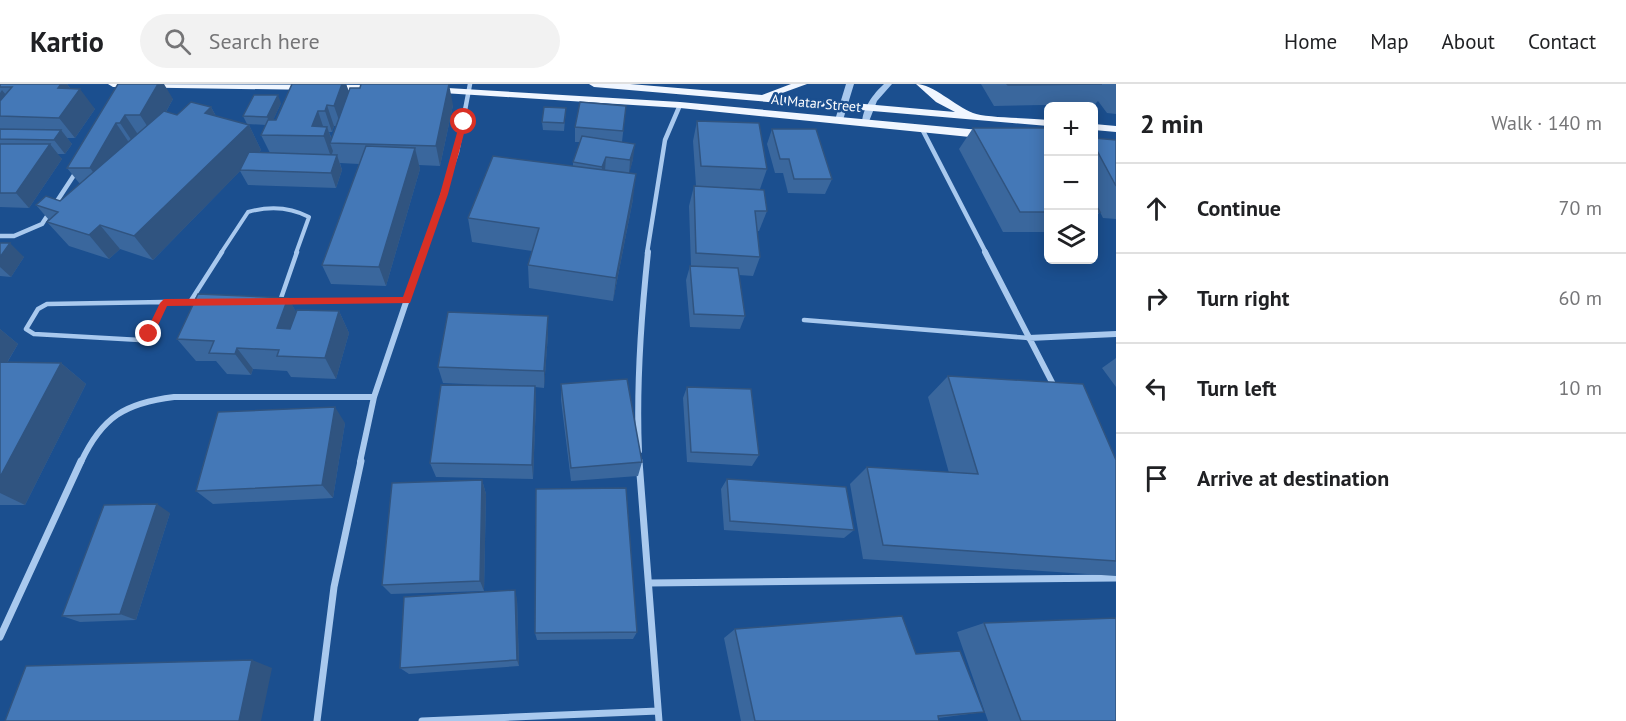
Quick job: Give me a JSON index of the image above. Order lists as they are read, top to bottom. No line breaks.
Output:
{"streets":{"main road":["Al Matar Street"]},"page":{"header":"Kartio","search":"Search here","nav":["Home","Map","About","Contact"],"heading":["2 min","Walk · 140 m"],"map_buttons":["+","−"],"list":[["Continue","70 m"],["Turn right","60 m"],["Turn left","10 m"],"Arrive at destination"]}}
